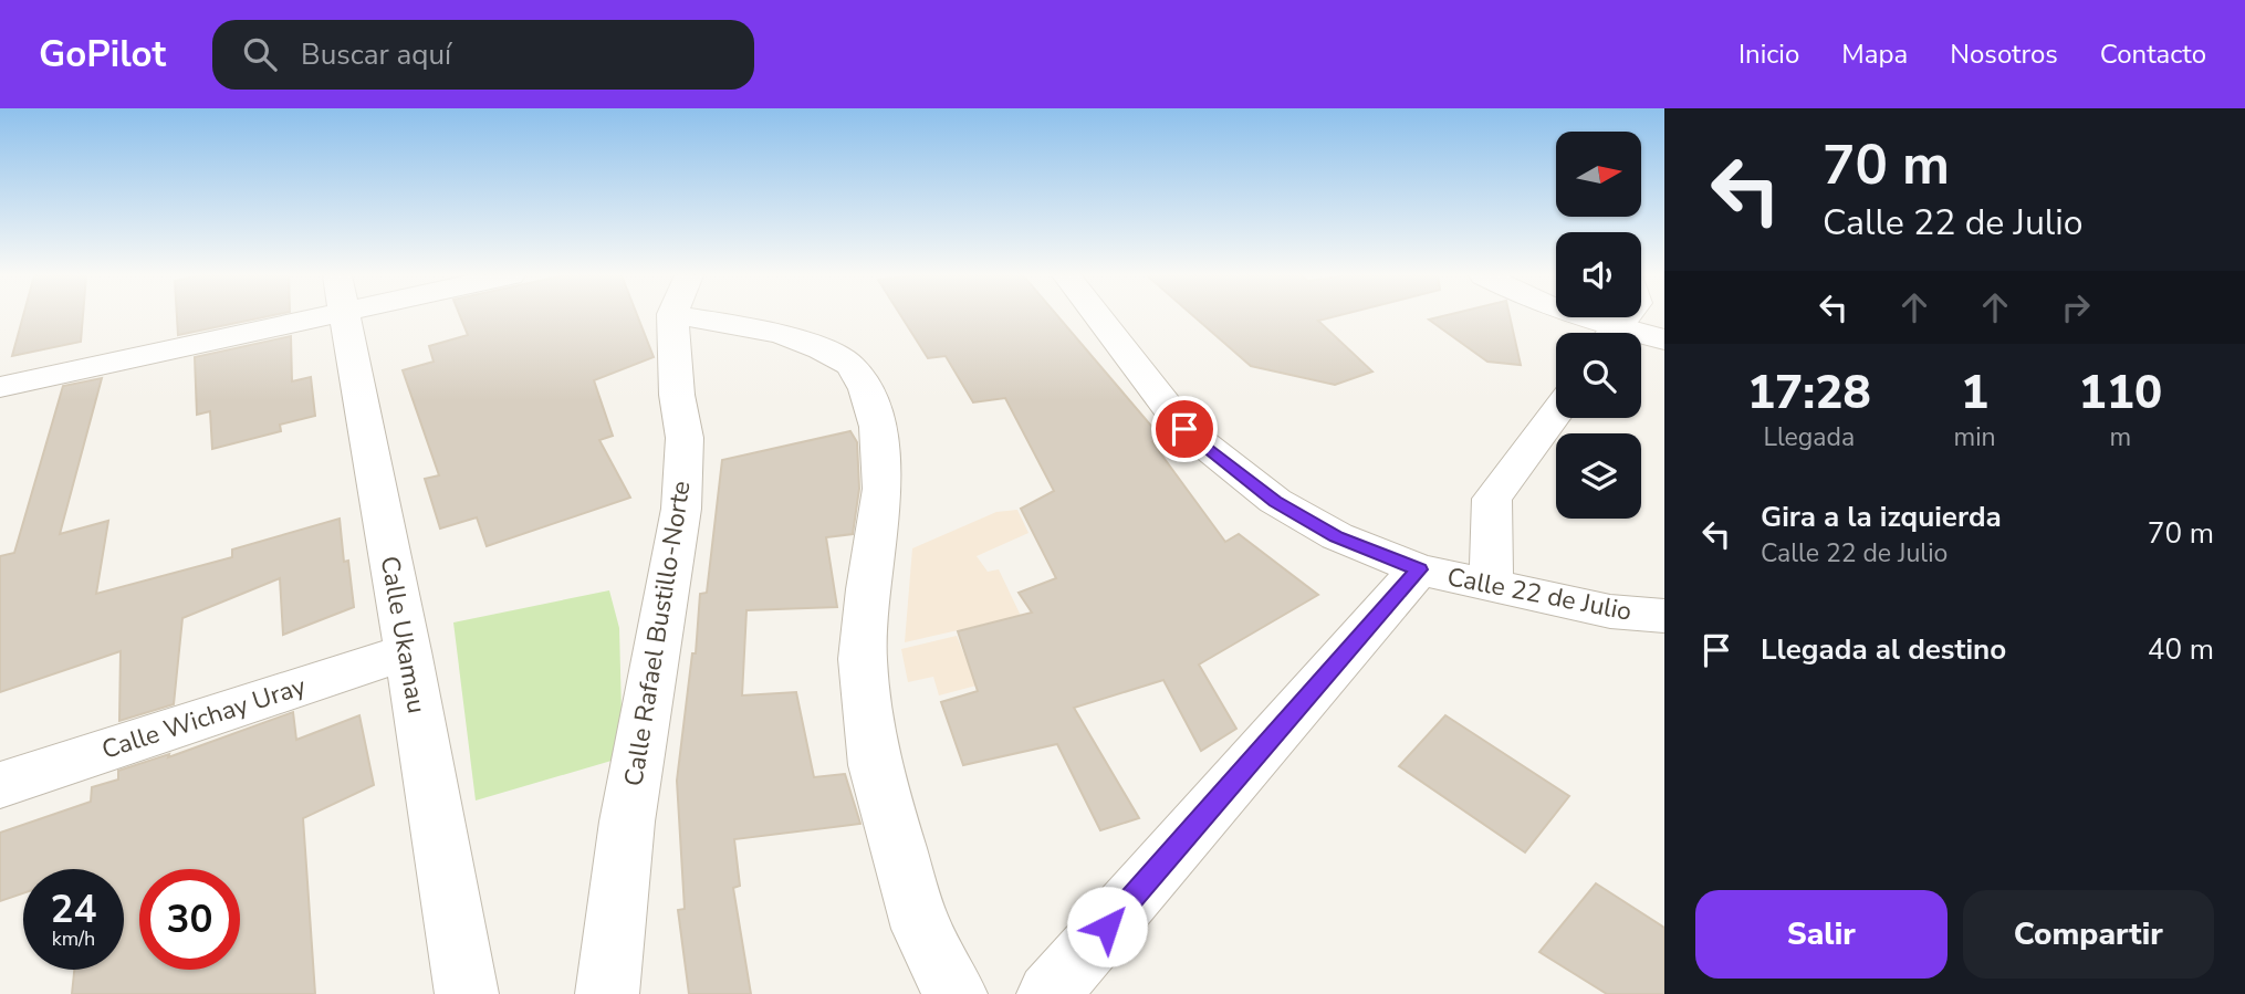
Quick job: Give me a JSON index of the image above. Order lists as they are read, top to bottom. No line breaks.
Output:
{"streets":{"street":["Calle 22 de Julio","Calle Rafael Bustillo-Norte","Calle Ukamau","Calle Wichay Uray"]},"crossings":[["Calle Ukamau","Calle Wichay Uray"]],"north":"right","page":{"header":"GoPilot","search":"Buscar aquí","nav":["Inicio","Mapa","Nosotros","Contacto"],"turn":["70 m","Calle 22 de Julio"],"eta":["17:28","Llegada","1","min","110","m"],"list":[{"name":"Gira a la izquierda","note":"Calle 22 de Julio","value":"70 m"},{"name":"Llegada al destino","value":"40 m"}],"speed":"24 km/h","limit":"30","buttons":["Salir","Compartir"]}}
